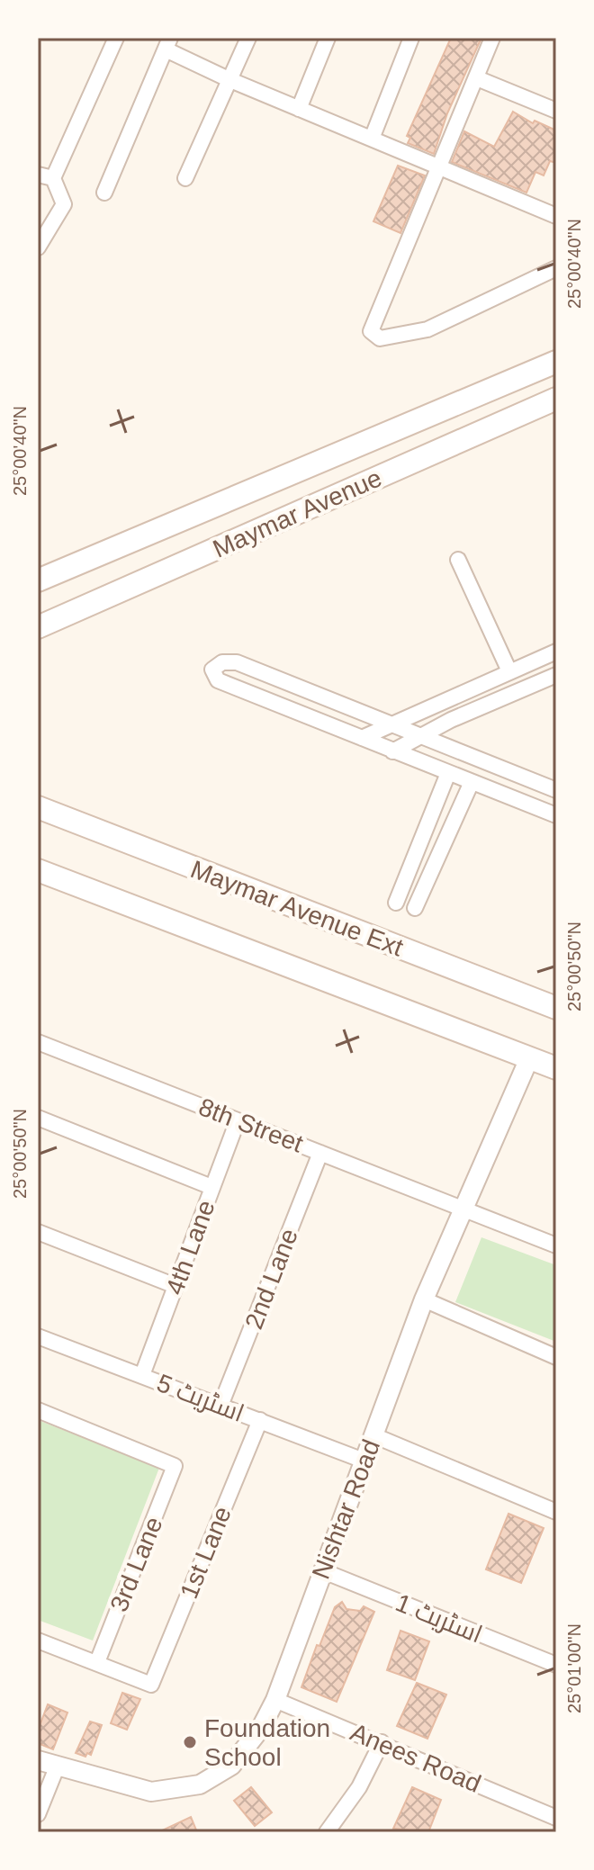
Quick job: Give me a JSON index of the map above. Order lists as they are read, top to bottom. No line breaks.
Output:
{"streets":{"main road":["Maymar Avenue","Maymar Avenue Ext"],"street":["8th Street","4th Lane","2nd Lane","اسٹریٹ 5","Nishtar Road","1st Lane","3rd Lane","اسٹریٹ 1","Anees Road"]},"crossings":[["8th Street","4th Lane"],["8th Street","2nd Lane"],["8th Street","Nishtar Road"],["4th Lane","اسٹریٹ 5"],["2nd Lane","اسٹریٹ 5"],["اسٹریٹ 5","Nishtar Road"],["اسٹریٹ 5","1st Lane"],["Nishtar Road","اسٹریٹ 1"],["Nishtar Road","Anees Road"],["1st Lane","3rd Lane"]],"places":["Foundation School"],"coordinates":["25°00'40\"N","25°00'50\"N","25°01'00\"N"]}
